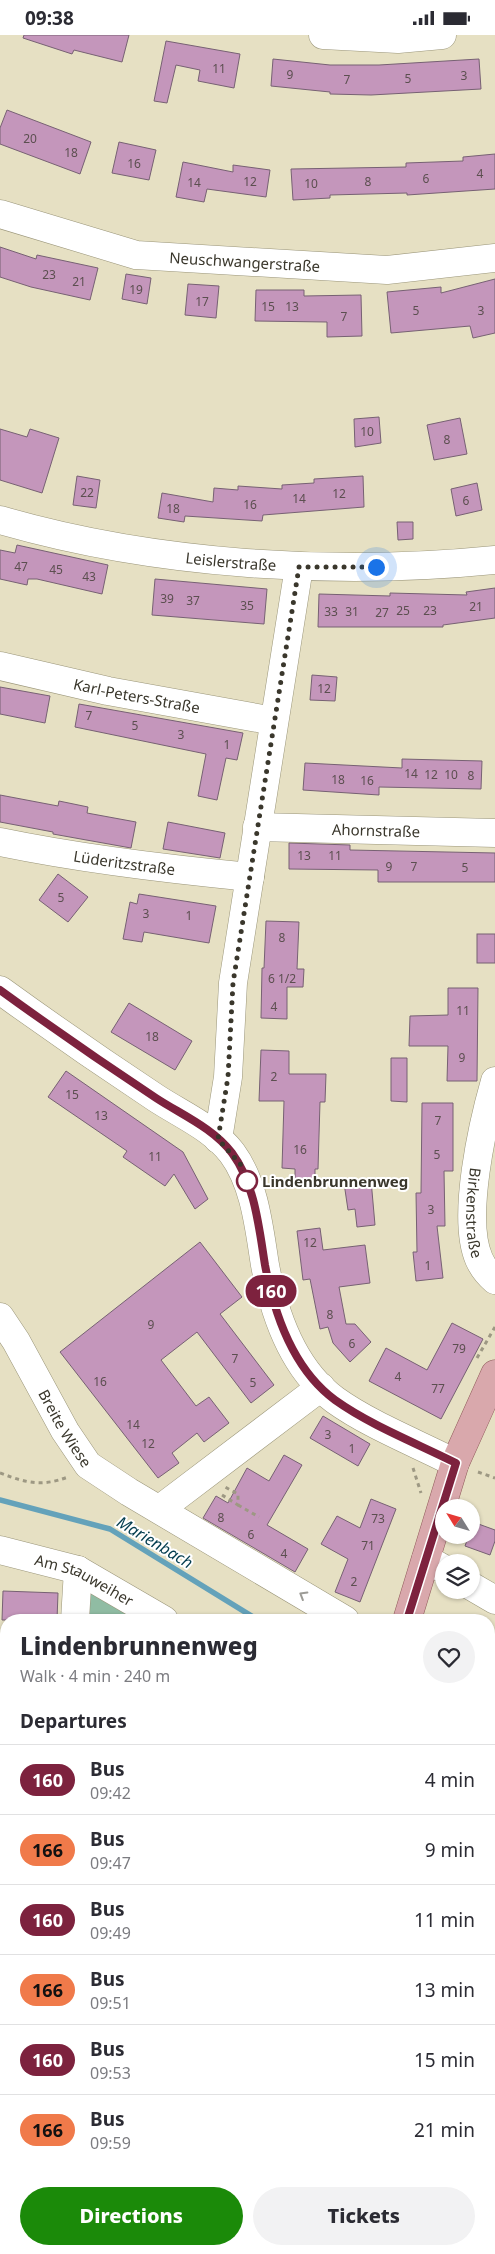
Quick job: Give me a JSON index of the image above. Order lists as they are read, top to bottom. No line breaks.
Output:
{"streets":{"street":["Neuschwangerstraße","Leislerstraße","Karl-Peters-Straße","Ahornstraße","Lüderitzstraße","Birkenstraße","Breite Wiese","Am Stauweiher"]},"water":["Marienbach"],"places":["Lindenbrunnenweg"],"lines":["bus line 160"],"house_numbers":["11","9","3","5","7","20","18","16","4","6","12","8","14","10","23","21","19","17","15","13","5","3","7","10","8","22","12","14","6","16","18","47","45","43","39","37","35","21","25","23","33","31","27","12","7","5","3","1","14","12","10","8","18","16","13","11","9","7","5","5","3","1","8","6 1/2","4","11","18","9","2","15","13","7","16","5","11","3","12","1","8","9","6","79","7","4","16","5","77","14","3","12","1","8","73","6","71","4","2"],"north":"top left","page":{"status":"09:38","on_map":"160","heading":[["Lindenbrunnenweg","Walk · 4 min · 240 m"],"Departures"],"list":[{"mark":"160","name":"Bus","note":"09:42","value":"4 min"},{"mark":"166","name":"Bus","note":"09:47","value":"9 min"},{"mark":"160","name":"Bus","note":"09:49","value":"11 min"},{"mark":"166","name":"Bus","note":"09:51","value":"13 min"},{"mark":"160","name":"Bus","note":"09:53","value":"15 min"},{"mark":"166","name":"Bus","note":"09:59","value":"21 min"}],"buttons":["Directions","Tickets"]}}
